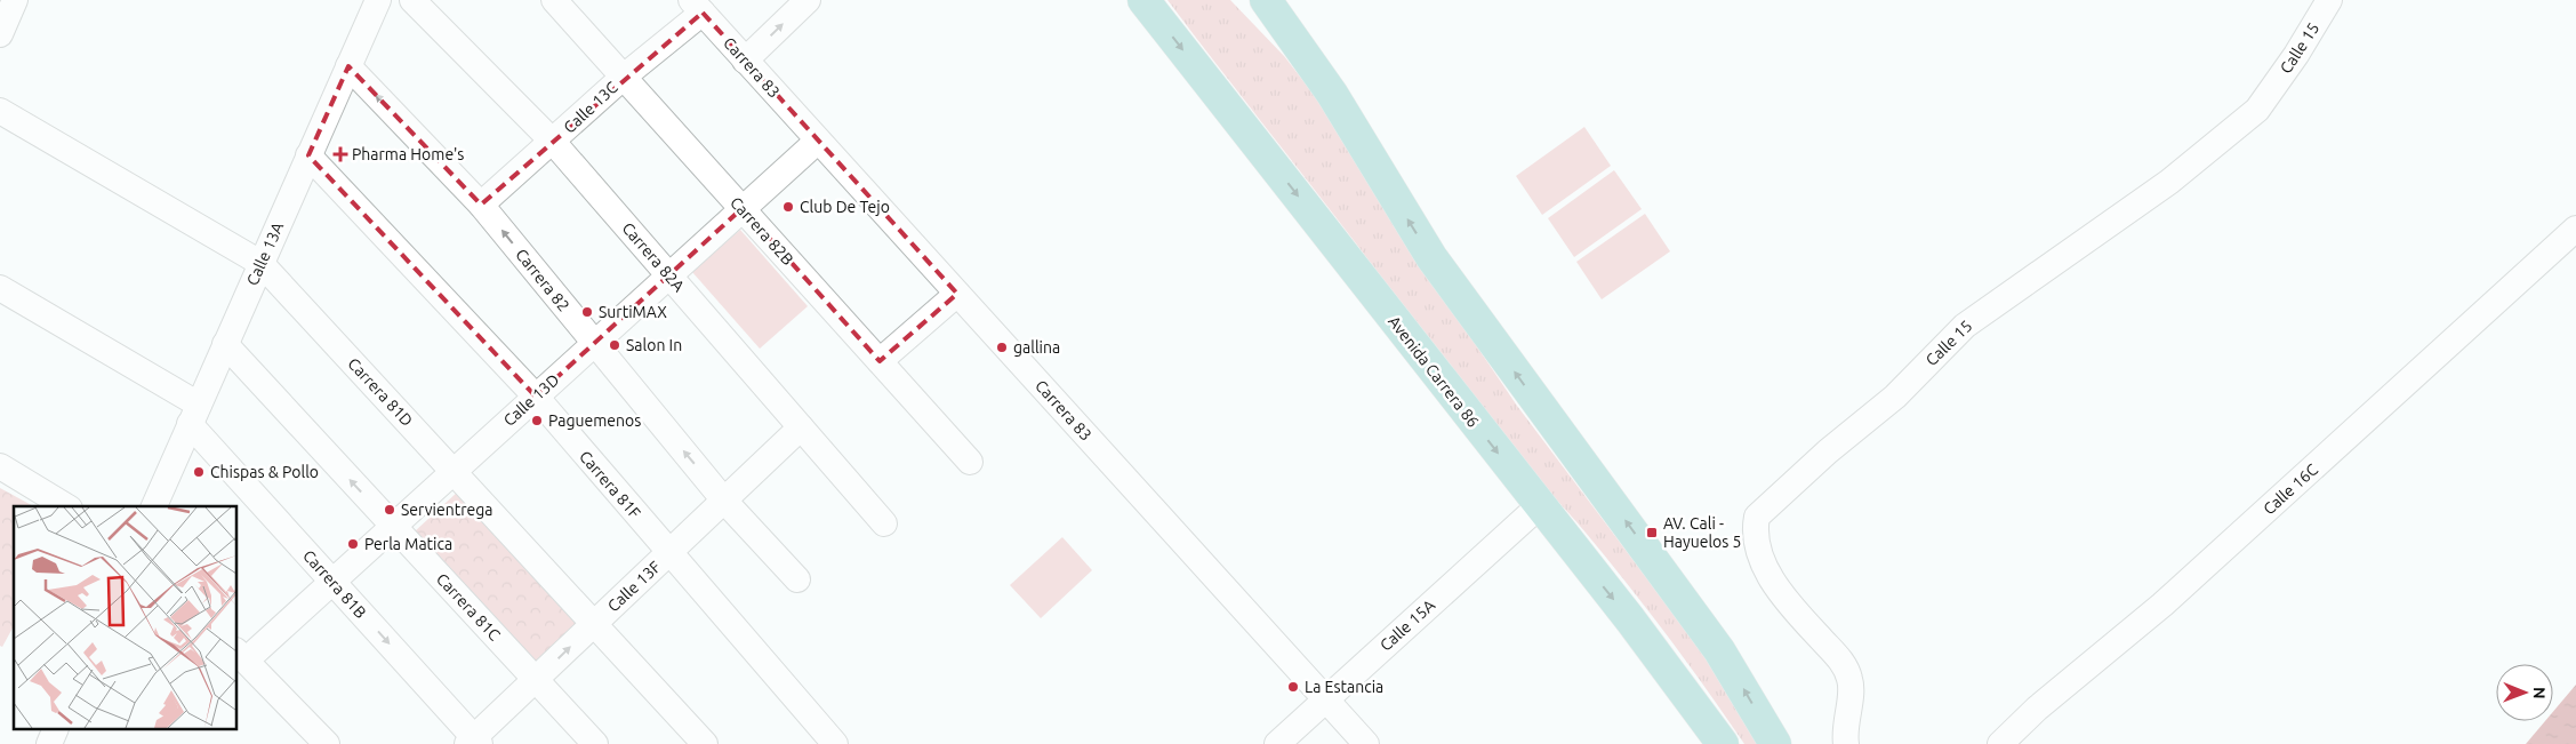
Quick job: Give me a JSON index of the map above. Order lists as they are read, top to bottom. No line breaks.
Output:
{"streets":{"main road":["Avenida Carrera 86"],"street":["Calle 15","Carrera 83","Calle 13C","Carrera 82B","Calle 13A","Carrera 82A","Carrera 82","Carrera 81D","Calle 13D","Carrera 81F","Calle 16C","Carrera 81B","Calle 13F","Carrera 81C","Calle 15A"]},"crossings":[["Carrera 83","Calle 13C"],["Carrera 83","Calle 13D"],["Carrera 83","Calle 15A"],["Calle 13C","Carrera 82B"],["Calle 13C","Carrera 82A"],["Calle 13C","Carrera 82"],["Carrera 82B","Calle 13D"],["Calle 13A","Carrera 82"],["Calle 13A","Carrera 81D"],["Calle 13A","Carrera 81F"],["Calle 13A","Carrera 81B"],["Calle 13A","Carrera 81C"],["Carrera 82A","Calle 13D"],["Carrera 82A","Calle 13F"],["Carrera 82","Calle 13D"],["Carrera 82","Calle 13F"],["Avenida Carrera 86","Calle 15A"],["Carrera 81D","Calle 13D"],["Carrera 81D","Calle 13F"],["Calle 13D","Carrera 81F"],["Calle 13D","Carrera 81B"],["Calle 13D","Carrera 81C"],["Carrera 81F","Calle 13F"],["Carrera 81B","Calle 13F"],["Calle 13F","Carrera 81C"]],"one_way":["Carrera 82","Carrera 81C"],"places":{"health":["Pharma Home's"],"other":["Club De Tejo","SurtiMAX","Salon In","gallina","Paguemenos","Chispas & Pollo","Servientrega","Perla Matica","La Estancia"],"transit":["AV. Cali - Hayuelos 5"]},"north":"right"}
